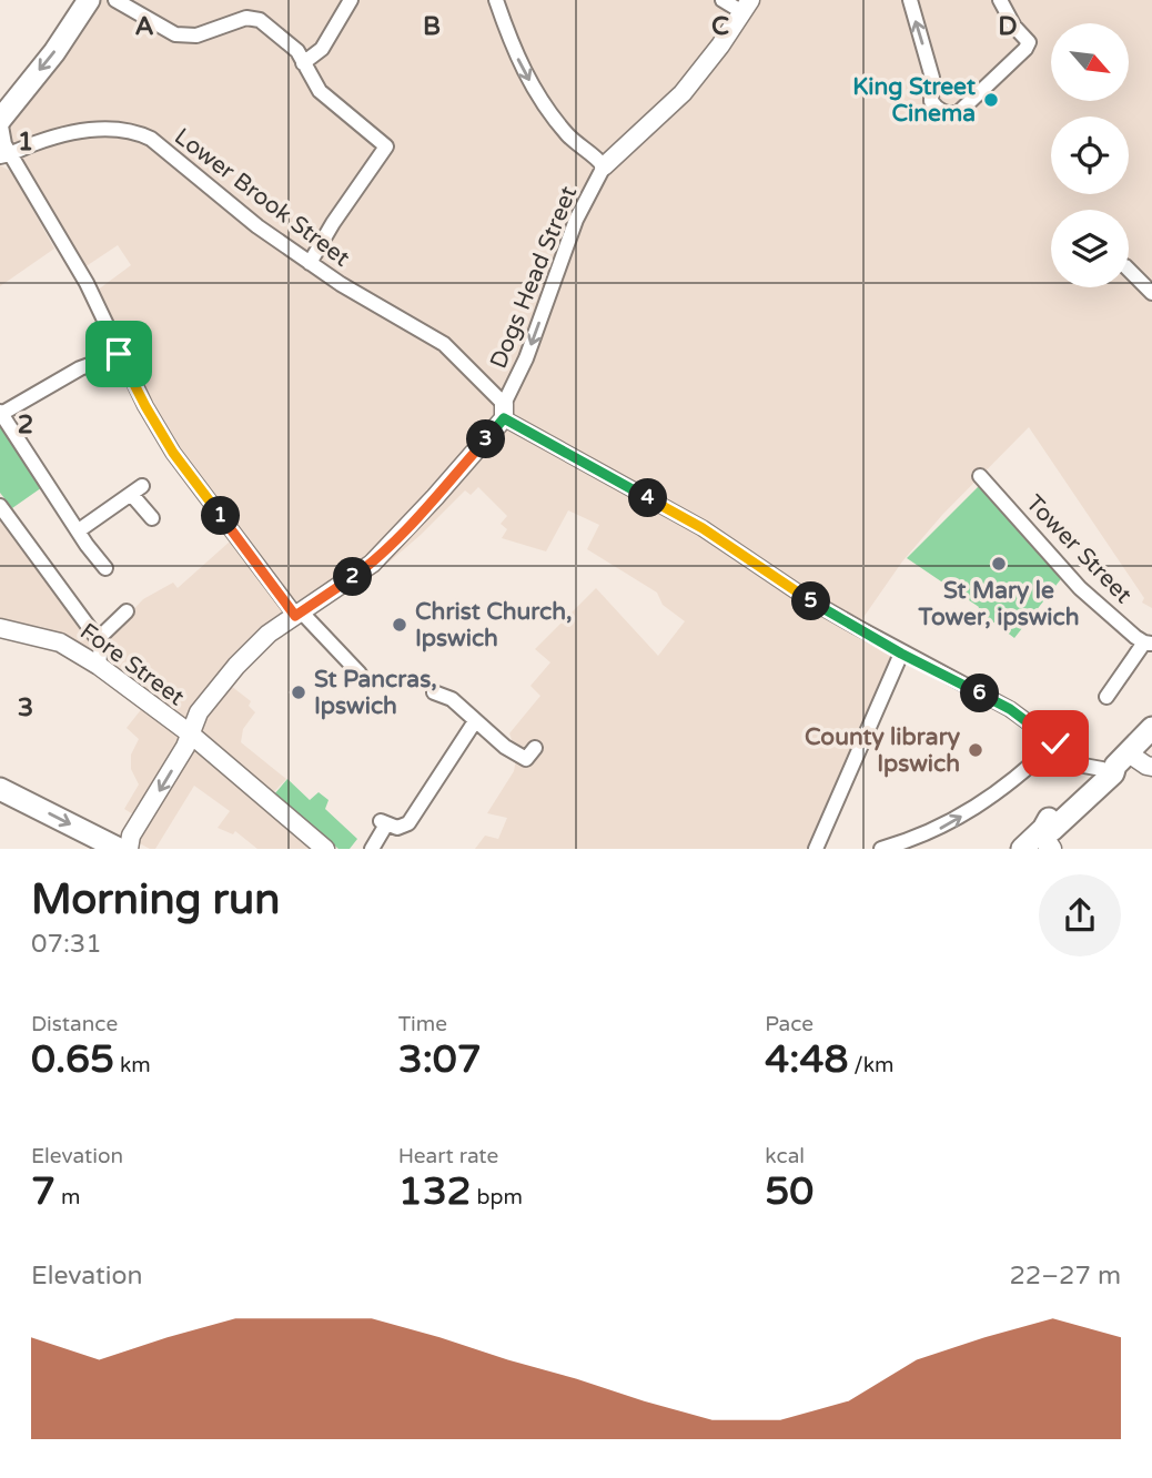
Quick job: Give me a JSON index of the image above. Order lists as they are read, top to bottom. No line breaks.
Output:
{"streets":{"street":["Lower Brook Street","Dogs Head Street","Tower Street","Fore Street"]},"crossings":[["Lower Brook Street","Dogs Head Street"]],"one_way":["Dogs Head Street"],"places":["King Street Cinema","St Mary le Tower, ipswich","Christ Church, Ipswich","St Pancras, Ipswich","County library Ipswich"],"north":"bottom right","page":{"pins":["3","4","1","2","5","6"],"heading":["Morning run","07:31"],"stats":[["Distance","0.65 km"],["Time","3:07"],["Pace","4:48 /km"],["Elevation","7 m"],["Heart rate","132 bpm"],["kcal","50"]],"chart":["Elevation","22–27 m"]},"grid":{"columns":["A","B","C","D"],"rows":["1","2","3"]}}
